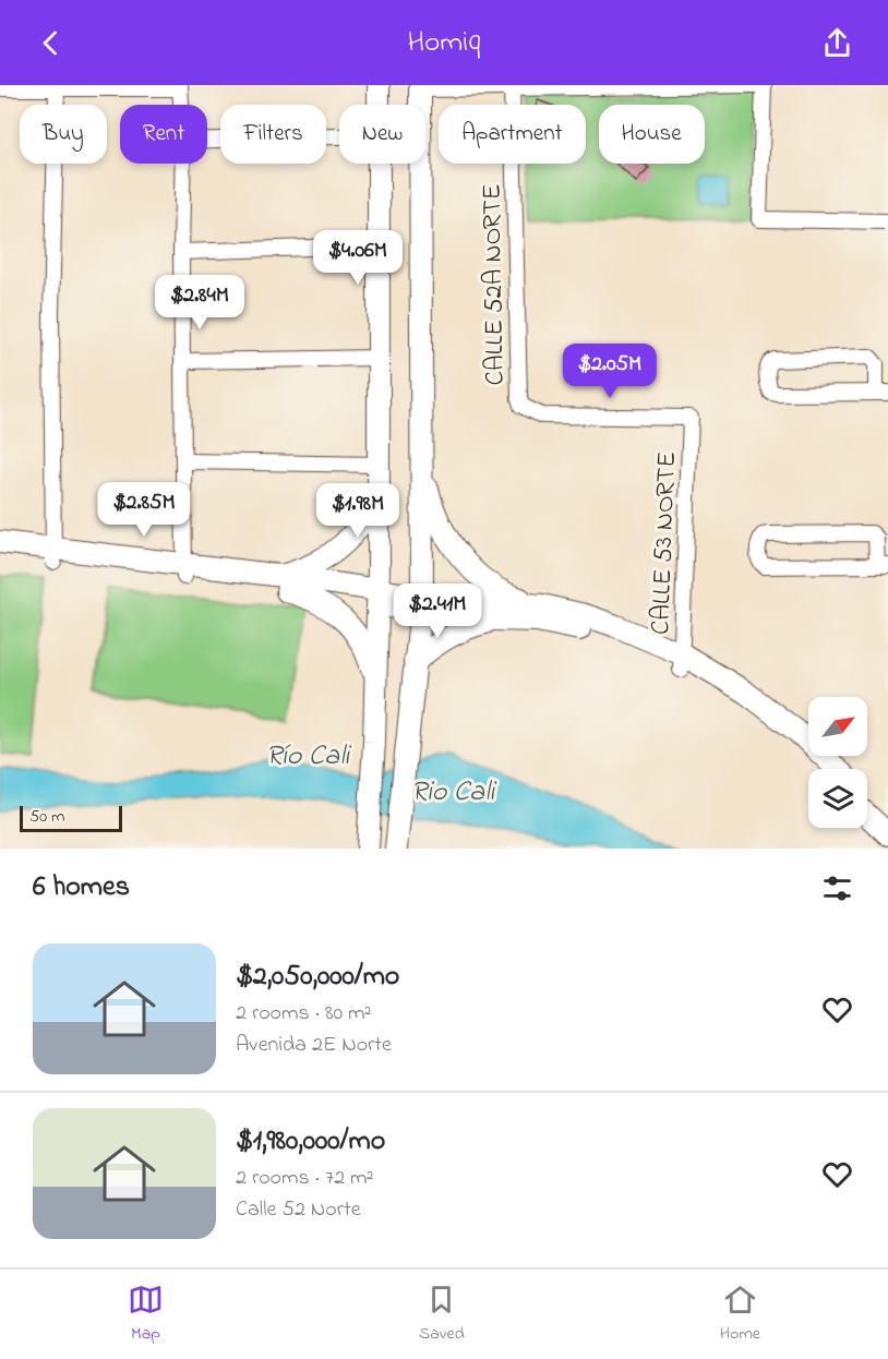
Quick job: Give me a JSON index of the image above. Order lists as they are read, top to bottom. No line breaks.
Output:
{"streets":{"street":["CALLE 52A NORTE","CALLE 53 NORTE"]},"crossings":[["CALLE 52A NORTE","CALLE 53 NORTE"]],"water":["Río Cali","Rio Cali"],"scale_bar":"50 m","north":"top right","page":{"header":"Homiq","chip":["Buy","Rent","Filters","New","Apartment","House"],"price":["$4.06M","$2.84M","$2.05M","$2.85M","$1.98M","$2.41M"],"scale":"50 m","heading":"6 homes","list":[{"name":"$2,050,000/mo","note":"2 rooms · 80 m² · Avenida 2E Norte"},{"name":"$1,980,000/mo","note":"2 rooms · 72 m² · Calle 52 Norte"}],"tabs":["Map","Saved","Home"]}}
